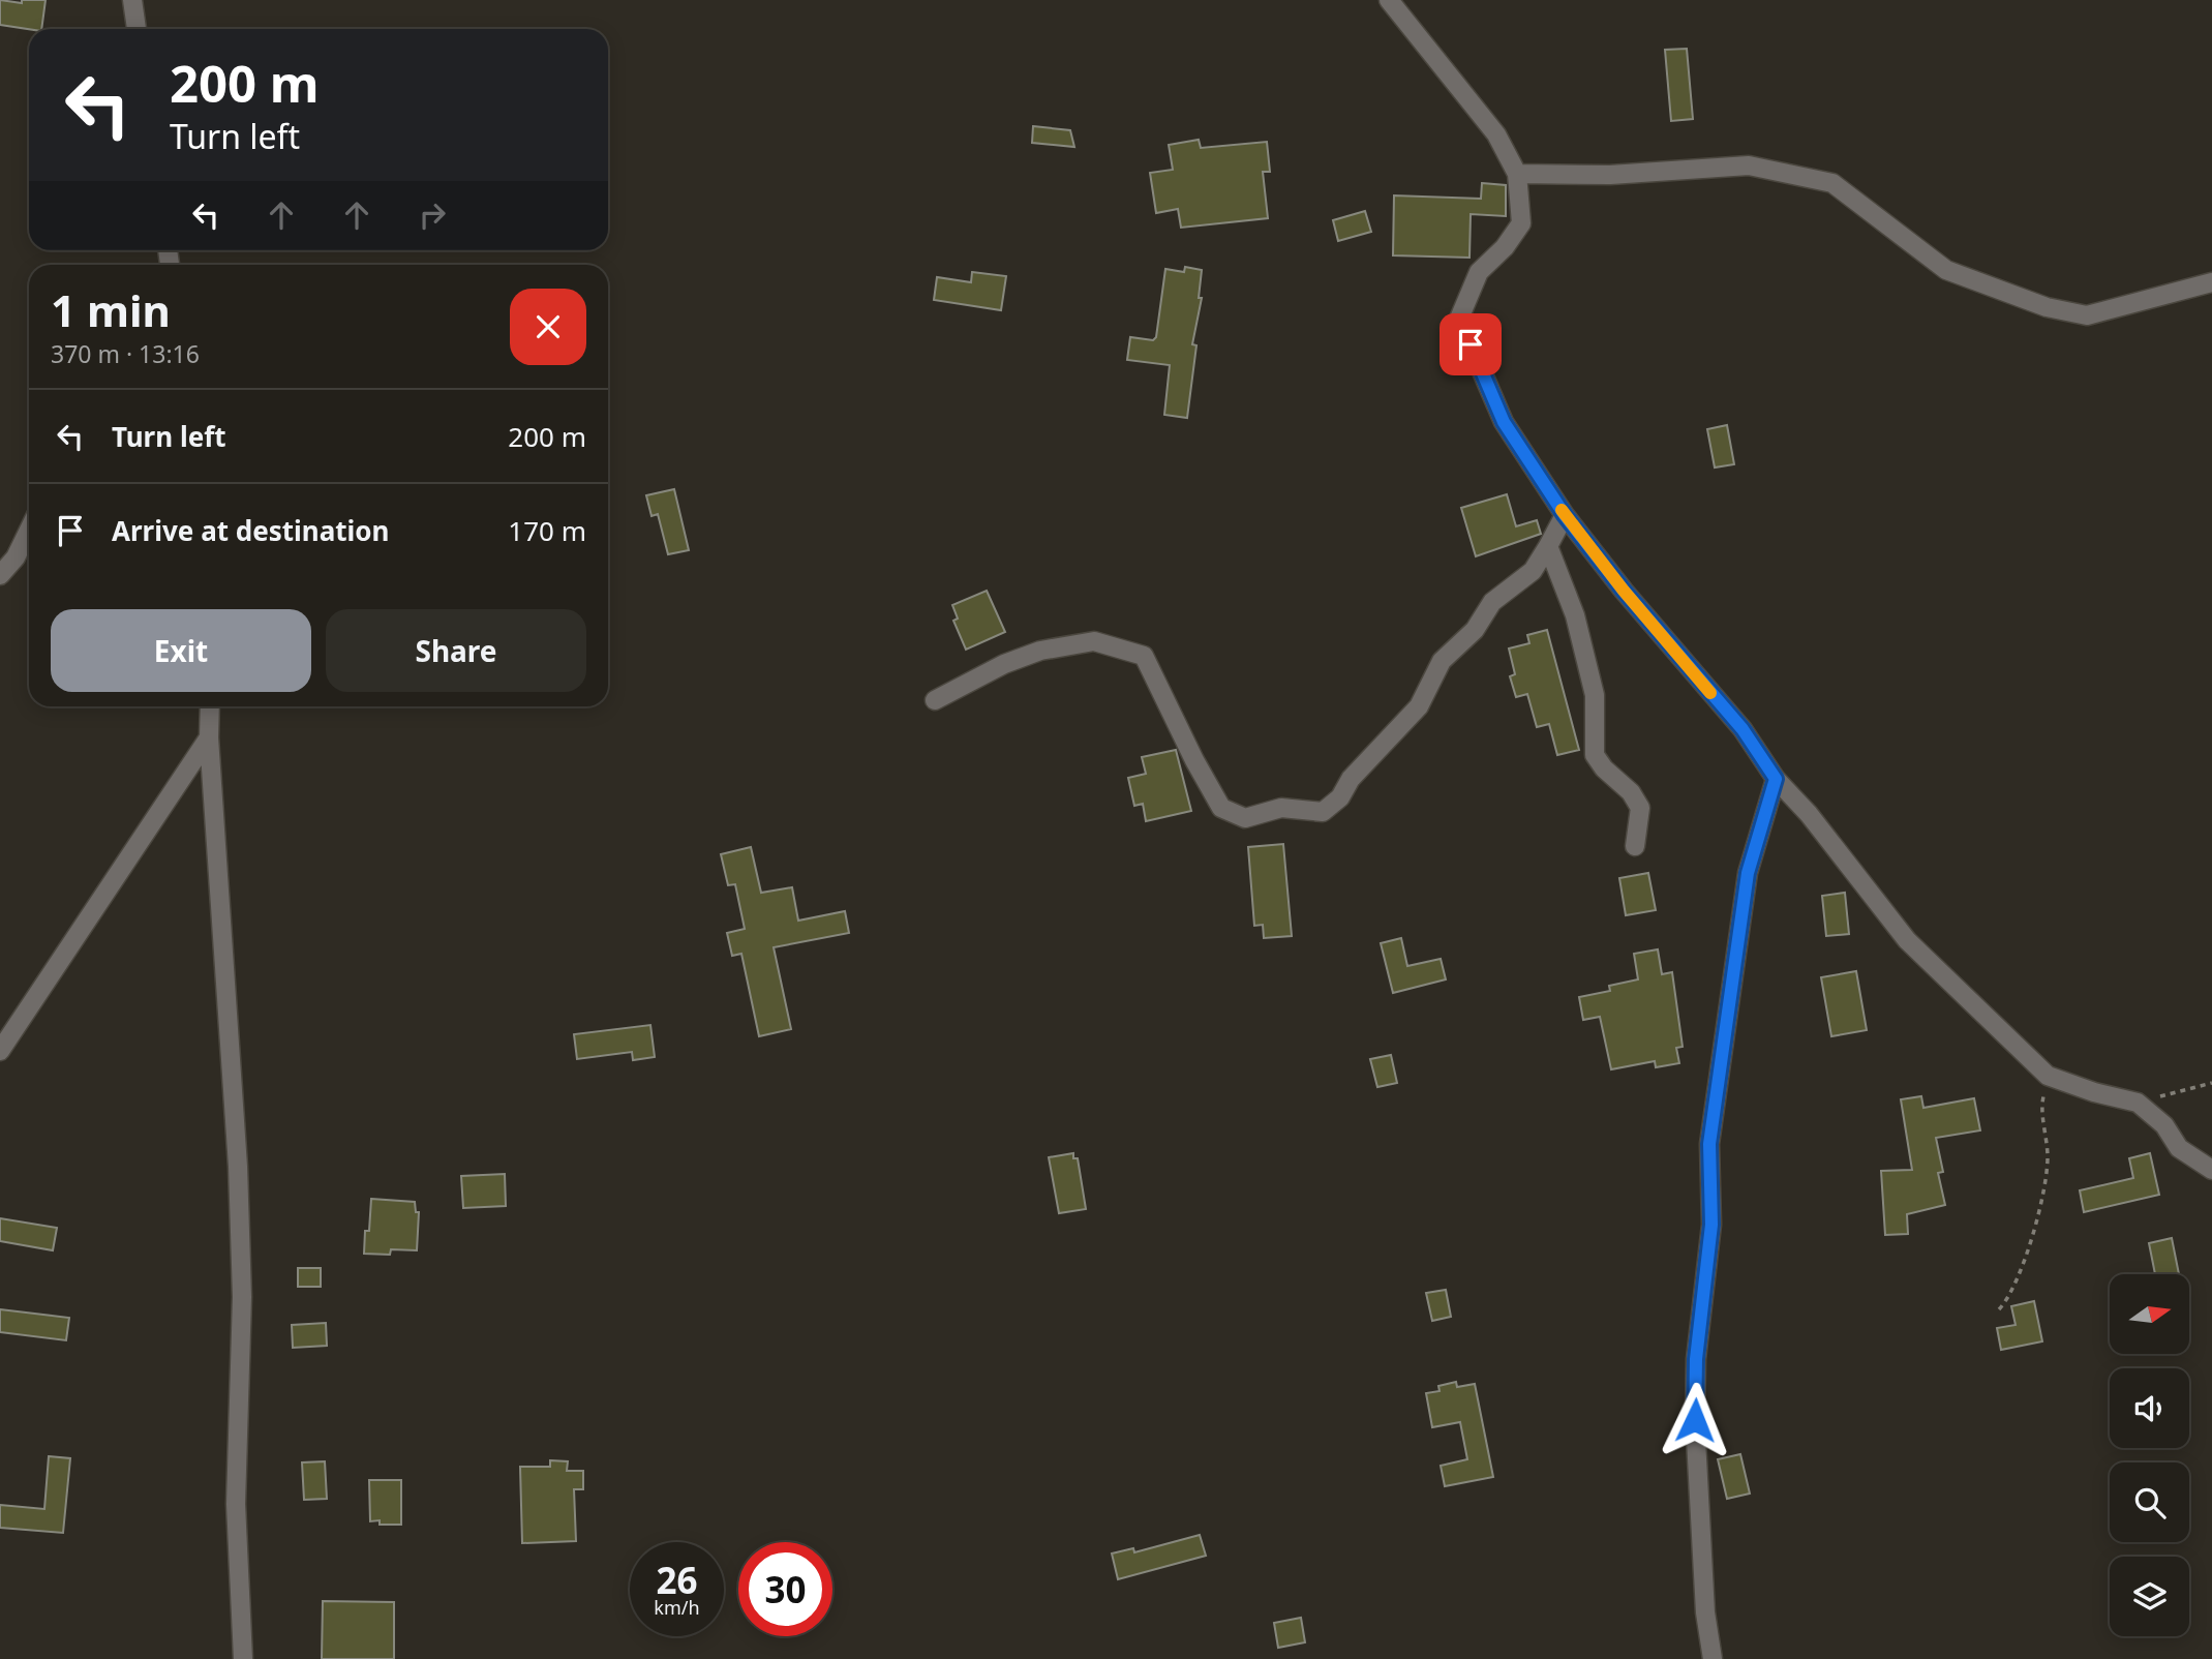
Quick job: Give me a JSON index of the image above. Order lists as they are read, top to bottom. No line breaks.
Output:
{"north":"right","page":{"turn":["200 m","Turn left"],"heading":["1 min","370 m · 13:16"],"list":[{"name":"Turn left","value":"200 m"},{"name":"Arrive at destination","value":"170 m"}],"buttons":["Exit","Share"],"speed":"26 km/h","limit":"30"}}
